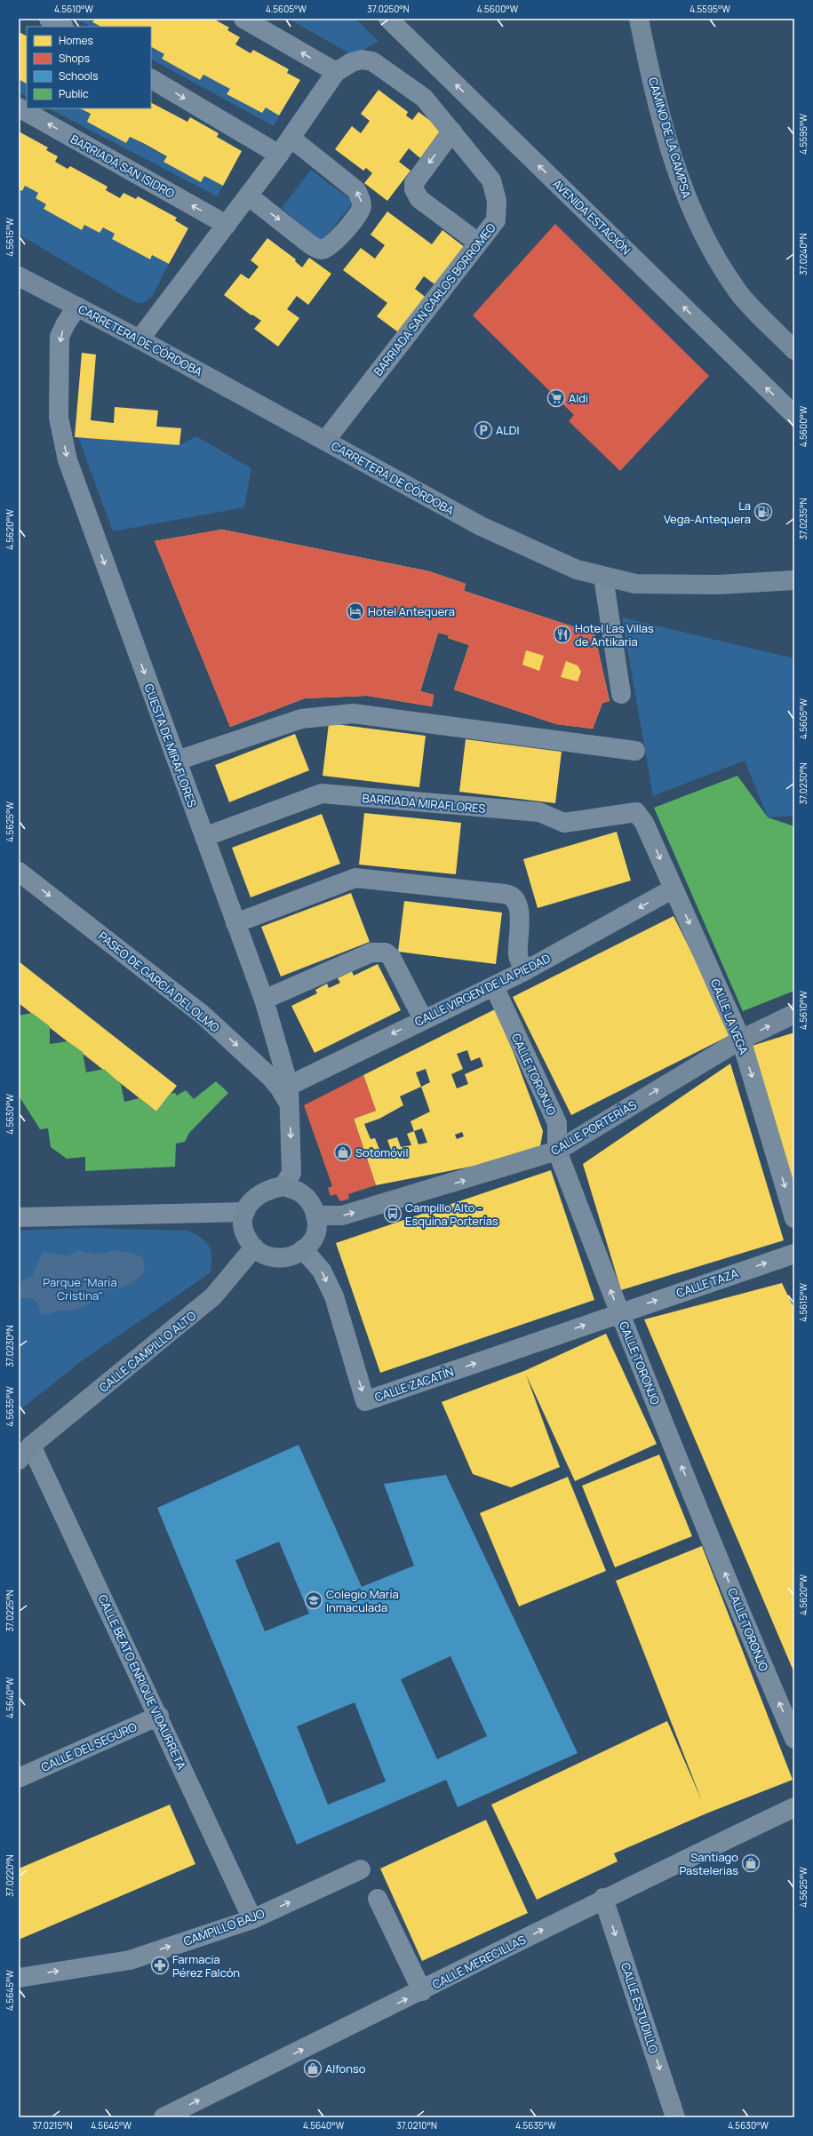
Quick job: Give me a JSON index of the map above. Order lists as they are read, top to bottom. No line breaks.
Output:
{"streets":{"street":["CAMINO DE LA CAMPSA","BARRIADA SAN ISIDRO","AVENIDA ESTACIÓN","BARRIADA SAN CARLOS BORROMEO","CARRETERA DE CÓRDOBA","CUESTA DE MIRAFLORES","BARRIADA MIRAFLORES","PASEO DE GARCÍA DEL OLMO","CALLE VIRGEN DE LA PIEDAD","CALLE LA VEGA","CALLE TORONJO","CALLE PORTERÍAS","CALLE TAZA","CALLE CAMPILLO ALTO","CALLE ZACATÍN","CALLE BEATO ENRIQUE VIDAURRETA","CALLE DEL SEGURO","CAMPILLO BAJO","CALLE MERECILLAS","CALLE ESTUDILLO"]},"crossings":[["BARRIADA SAN CARLOS BORROMEO","CARRETERA DE CÓRDOBA"],["CARRETERA DE CÓRDOBA","CUESTA DE MIRAFLORES"],["CUESTA DE MIRAFLORES","BARRIADA MIRAFLORES"],["CUESTA DE MIRAFLORES","PASEO DE GARCÍA DEL OLMO"],["CUESTA DE MIRAFLORES","CALLE VIRGEN DE LA PIEDAD"],["CUESTA DE MIRAFLORES","CALLE PORTERÍAS"],["CUESTA DE MIRAFLORES","CALLE CAMPILLO ALTO"],["CUESTA DE MIRAFLORES","CALLE ZACATÍN"],["BARRIADA MIRAFLORES","CALLE LA VEGA"],["PASEO DE GARCÍA DEL OLMO","CALLE VIRGEN DE LA PIEDAD"],["CALLE VIRGEN DE LA PIEDAD","CALLE LA VEGA"],["CALLE VIRGEN DE LA PIEDAD","CALLE TORONJO"],["CALLE LA VEGA","CALLE PORTERÍAS"],["CALLE TORONJO","CALLE PORTERÍAS"],["CALLE TORONJO","CALLE TAZA"],["CALLE TORONJO","CALLE ZACATÍN"],["CALLE PORTERÍAS","CALLE CAMPILLO ALTO"],["CALLE PORTERÍAS","CALLE ZACATÍN"],["CALLE TAZA","CALLE ZACATÍN"],["CALLE CAMPILLO ALTO","CALLE ZACATÍN"],["CALLE CAMPILLO ALTO","CALLE BEATO ENRIQUE VIDAURRETA"],["CALLE BEATO ENRIQUE VIDAURRETA","CALLE DEL SEGURO"],["CALLE BEATO ENRIQUE VIDAURRETA","CAMPILLO BAJO"],["CALLE MERECILLAS","CALLE ESTUDILLO"]],"one_way":["AVENIDA ESTACIÓN","CUESTA DE MIRAFLORES","PASEO DE GARCÍA DEL OLMO","CALLE VIRGEN DE LA PIEDAD","CALLE LA VEGA","CALLE TORONJO","CALLE PORTERÍAS","CALLE TAZA","CAMPILLO BAJO","CALLE MERECILLAS","CALLE ESTUDILLO"],"parks":["Parque \"María Cristina\""],"places":{"supermarket":["Aldi"],"parking":["ALDI"],"fuel station":["La Vega-Antequera"],"hotel":["Hotel Antequera"],"restaurant":["Hotel Las Villas de Antikaria"],"shop":["Sotomóvil","Santiago Pastelerias","Alfonso"],"bus stop":["Campillo Alto - Esquina Porterías"],"school or university":["Colegio María Inmaculada"],"pharmacy":["Farmacia Pérez Falcón"]},"legend":["Homes","Shops","Schools","Public"],"coordinates":["4.5610°W","4.5605°W","37.0250°N","4.5600°W","4.5595°W","4.5615°W","37.0240°N","37.0235°N","4.5620°W","37.0230°N","4.5625°W","4.5630°W","4.5635°W","37.0225°N","4.5640°W","37.0220°N","4.5645°W","37.0215°N","37.0210°N"]}
